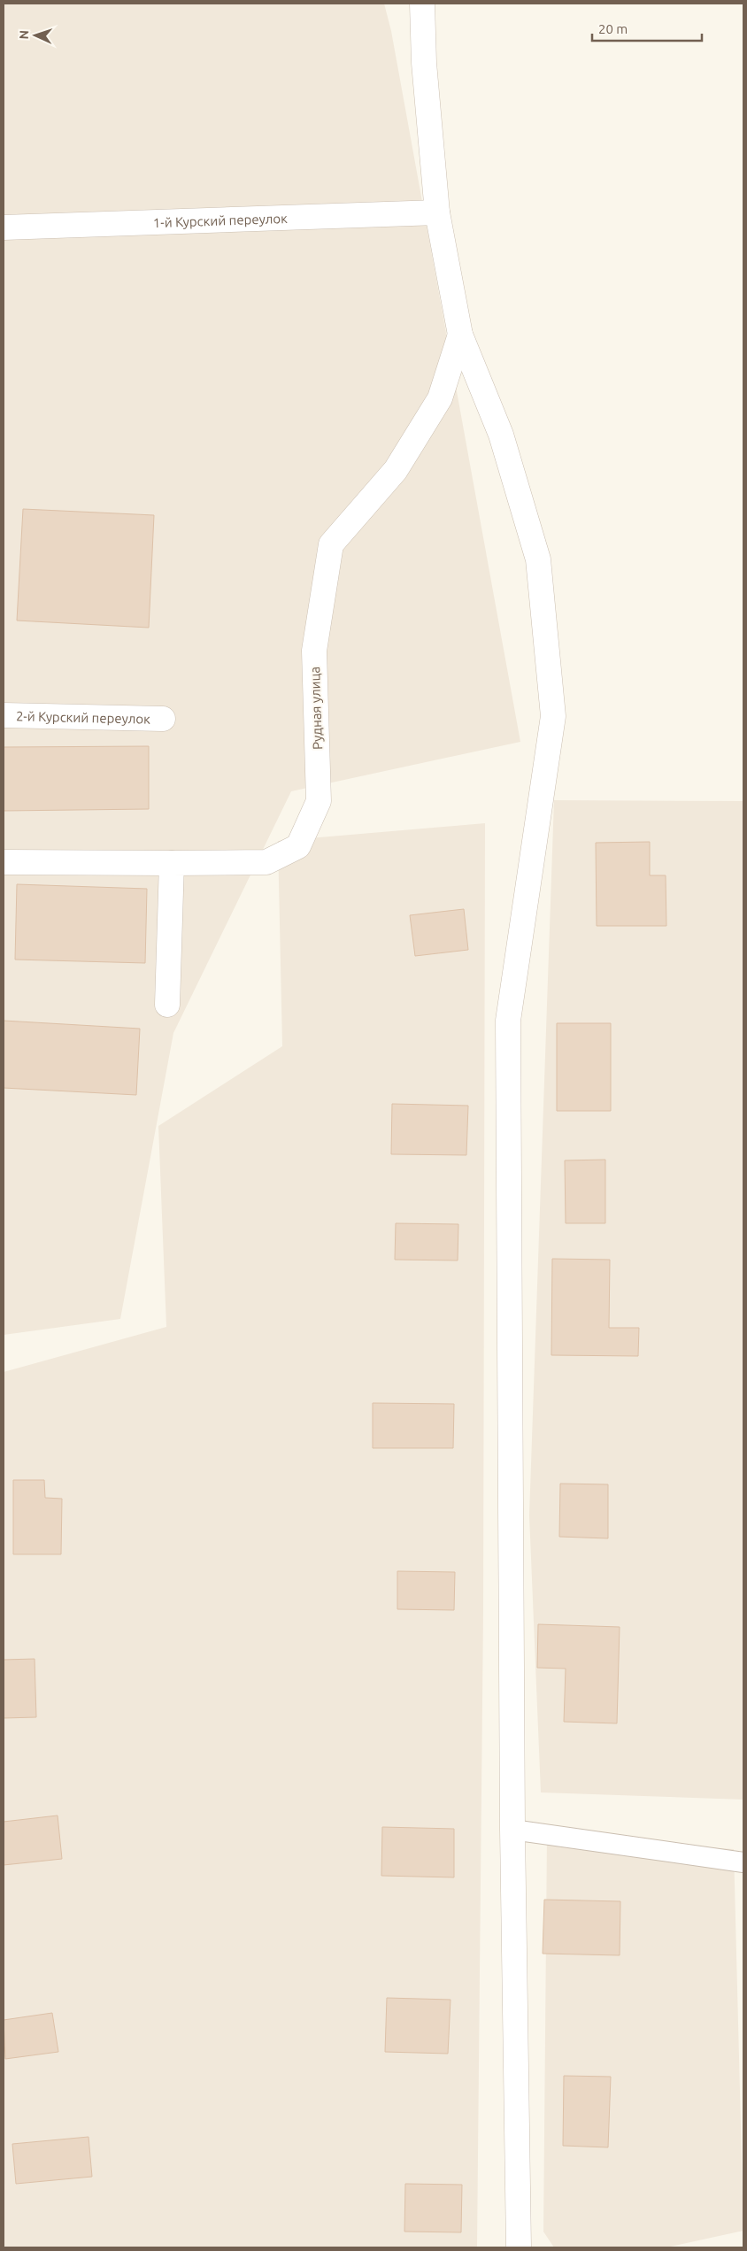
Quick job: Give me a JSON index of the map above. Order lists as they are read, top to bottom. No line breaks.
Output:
{"streets":{"street":["1-й Курский переулок","Рудная улица","2-й Курский переулок"]},"scale_bar":"20 m","north":"left"}
